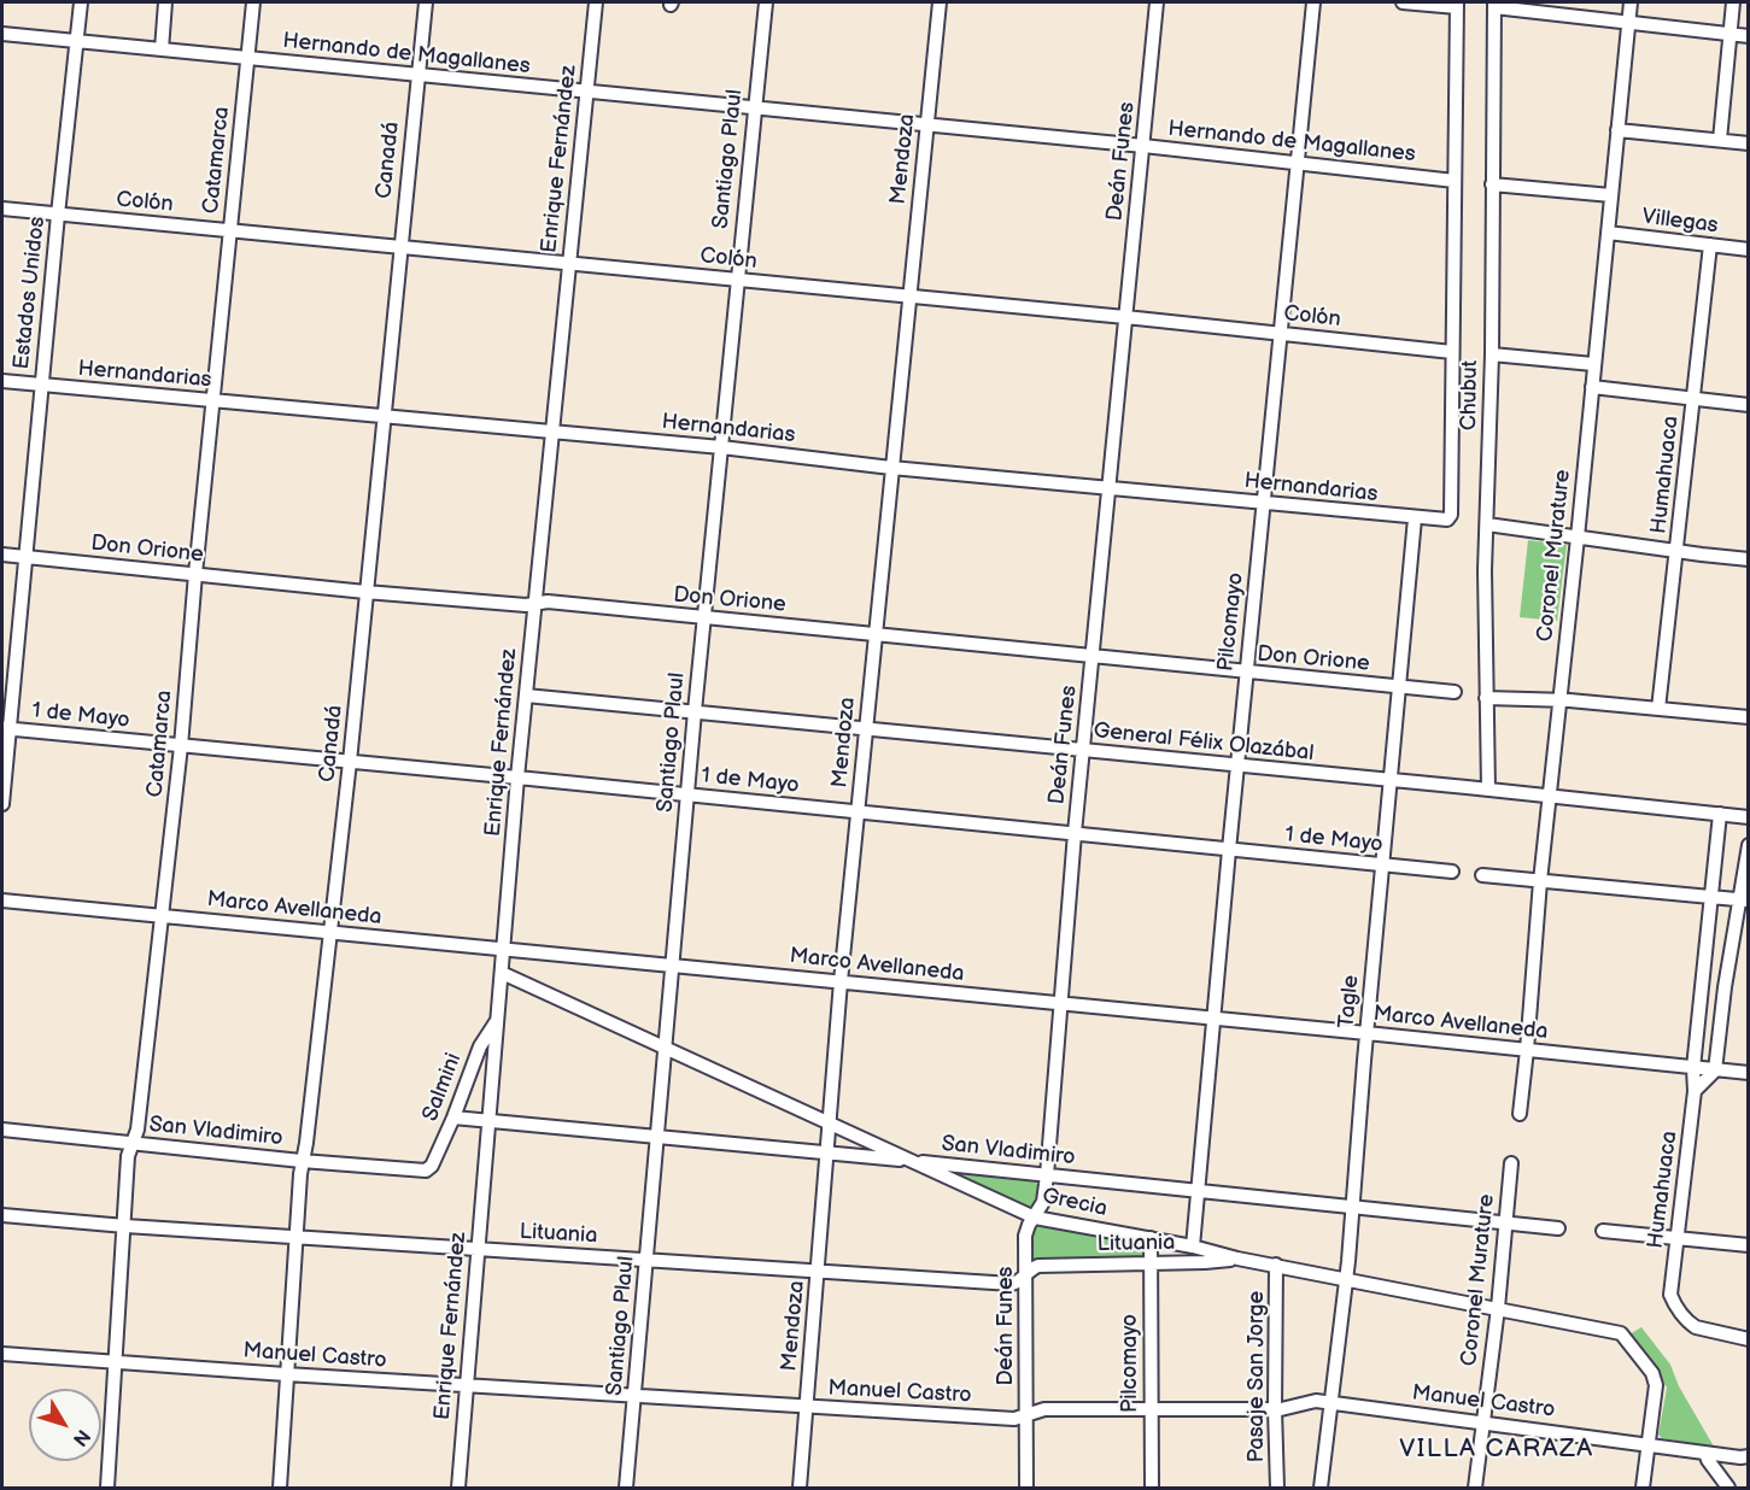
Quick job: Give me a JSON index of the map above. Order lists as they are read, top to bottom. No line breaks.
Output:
{"streets":{"street":["Hernando de Magallanes","Enrique Fernández","Santiago Plaul","Mendoza","Catamarca","Canadá","Deán Funes","Colón","Villegas","Estados Unidos","Hernandarias","Chubut","Humahuaca","Don Orione","Coronel Murature","Pilcomayo","1 de Mayo","General Félix Olazábal","Marco Avellaneda","Tagle","Salmini","San Vladimiro","Grecia","Lituania","Manuel Castro","Pasaje San Jorge"]},"crossings":[["Hernando de Magallanes","Enrique Fernández"],["Hernando de Magallanes","Santiago Plaul"],["Hernando de Magallanes","Mendoza"],["Hernando de Magallanes","Catamarca"],["Hernando de Magallanes","Canadá"],["Hernando de Magallanes","Deán Funes"],["Hernando de Magallanes","Estados Unidos"],["Hernando de Magallanes","Chubut"],["Hernando de Magallanes","Pilcomayo"],["Enrique Fernández","Colón"],["Enrique Fernández","Hernandarias"],["Enrique Fernández","Don Orione"],["Enrique Fernández","1 de Mayo"],["Enrique Fernández","General Félix Olazábal"],["Enrique Fernández","Marco Avellaneda"],["Enrique Fernández","Salmini"],["Enrique Fernández","San Vladimiro"],["Enrique Fernández","Grecia"],["Enrique Fernández","Lituania"],["Enrique Fernández","Manuel Castro"],["Santiago Plaul","Colón"],["Santiago Plaul","Hernandarias"],["Santiago Plaul","Don Orione"],["Santiago Plaul","1 de Mayo"],["Santiago Plaul","General Félix Olazábal"],["Santiago Plaul","Marco Avellaneda"],["Santiago Plaul","San Vladimiro"],["Santiago Plaul","Grecia"],["Santiago Plaul","Lituania"],["Santiago Plaul","Manuel Castro"],["Mendoza","Colón"],["Mendoza","Hernandarias"],["Mendoza","Don Orione"],["Mendoza","1 de Mayo"],["Mendoza","General Félix Olazábal"],["Mendoza","Marco Avellaneda"],["Mendoza","San Vladimiro"],["Mendoza","Grecia"],["Mendoza","Lituania"],["Mendoza","Manuel Castro"],["Catamarca","Colón"],["Catamarca","Hernandarias"],["Catamarca","Don Orione"],["Catamarca","1 de Mayo"],["Catamarca","Marco Avellaneda"],["Catamarca","San Vladimiro"],["Catamarca","Lituania"],["Catamarca","Manuel Castro"],["Canadá","Colón"],["Canadá","Hernandarias"],["Canadá","Don Orione"],["Canadá","1 de Mayo"],["Canadá","Marco Avellaneda"],["Canadá","San Vladimiro"],["Canadá","Lituania"],["Canadá","Manuel Castro"],["Deán Funes","Colón"],["Deán Funes","Hernandarias"],["Deán Funes","Don Orione"],["Deán Funes","1 de Mayo"],["Deán Funes","General Félix Olazábal"],["Deán Funes","Marco Avellaneda"],["Deán Funes","San Vladimiro"],["Deán Funes","Grecia"],["Deán Funes","Lituania"],["Deán Funes","Manuel Castro"],["Colón","Estados Unidos"],["Colón","Chubut"],["Colón","Pilcomayo"],["Villegas","Humahuaca"],["Villegas","Coronel Murature"],["Estados Unidos","Hernandarias"],["Estados Unidos","Don Orione"],["Estados Unidos","1 de Mayo"],["Hernandarias","Chubut"],["Hernandarias","Pilcomayo"],["Hernandarias","Tagle"],["Chubut","General Félix Olazábal"],["Humahuaca","General Félix Olazábal"],["Humahuaca","Marco Avellaneda"],["Don Orione","Pilcomayo"],["Don Orione","Tagle"],["Coronel Murature","General Félix Olazábal"],["Coronel Murature","Marco Avellaneda"],["Coronel Murature","San Vladimiro"],["Coronel Murature","Grecia"],["Coronel Murature","Manuel Castro"],["Pilcomayo","1 de Mayo"],["Pilcomayo","General Félix Olazábal"],["Pilcomayo","Marco Avellaneda"],["Pilcomayo","San Vladimiro"],["Pilcomayo","Grecia"],["Pilcomayo","Lituania"],["Pilcomayo","Manuel Castro"],["1 de Mayo","Tagle"],["General Félix Olazábal","Tagle"],["Marco Avellaneda","Tagle"],["Tagle","San Vladimiro"],["Tagle","Grecia"],["Tagle","Manuel Castro"],["Salmini","San Vladimiro"],["San Vladimiro","Grecia"],["Grecia","Lituania"],["Grecia","Manuel Castro"],["Grecia","Pasaje San Jorge"],["Manuel Castro","Pasaje San Jorge"]],"districts":["VILLA CARAZA"],"north":"bottom right"}
